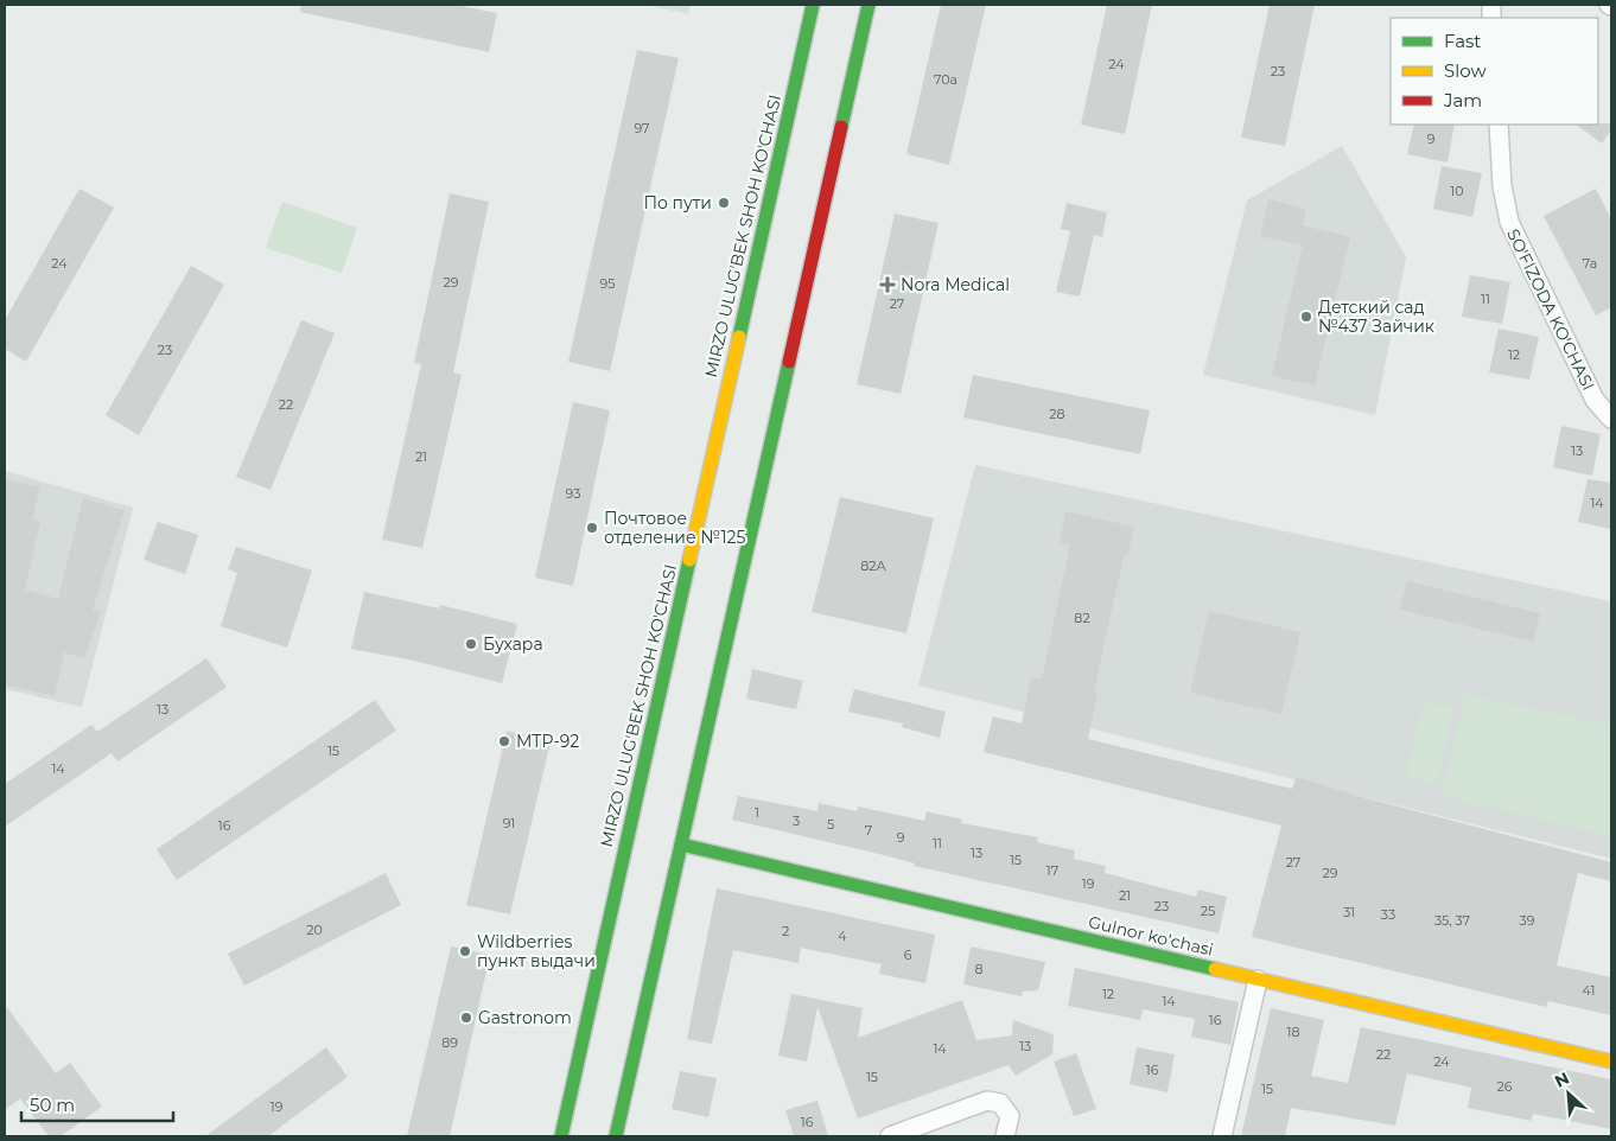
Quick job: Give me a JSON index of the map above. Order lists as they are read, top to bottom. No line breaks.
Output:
{"streets":{"main road":["MIRZO ULUG'BEK SHOH KO'CHASI","Gulnor koʻchasi"],"street":["SO'FIZODA KO'CHASI"]},"places":{"other":["По пути","Детский сад №437 Зайчик","Почтовое отделение №125","Бухара","MTP-92","Wildberries пункт выдачи","Gastronom"],"health":["Nora Medical"]},"house_numbers":["24","23","70а","97","9","10","24","7a","29","95","11","27","23","12","22","28","13","21","93","14","82А","82","13","15","14","1","3","91","5","16","7","9","11","13","15","27","17","29","19","21","23","25","31","33","35, 37","39","20","2","4","6","8","41","12","14","16","18","89","13","14","22","24","16","15","26","15","19","16"],"legend":["Fast","Slow","Jam"],"scale_bar":"50 m","north":"top left"}
